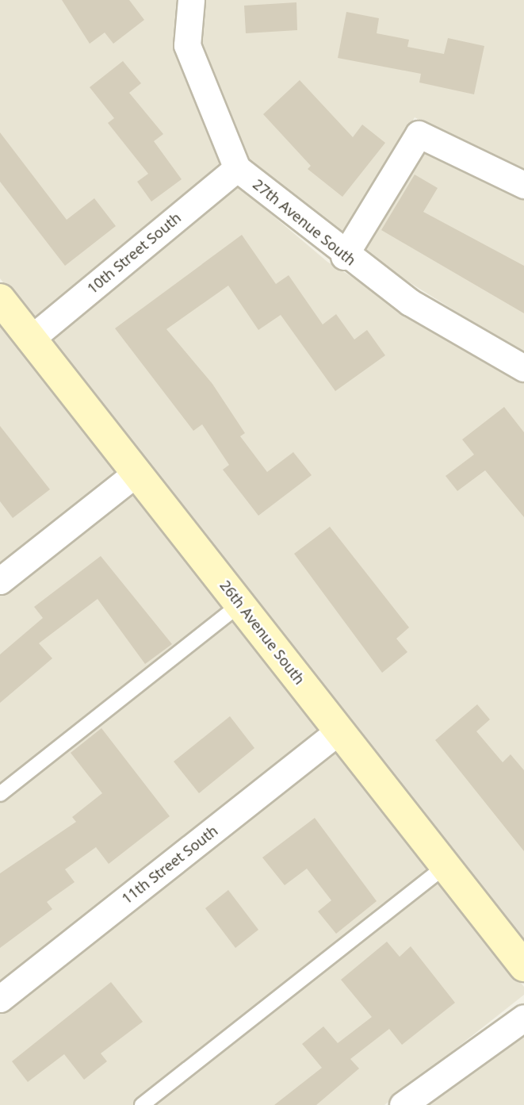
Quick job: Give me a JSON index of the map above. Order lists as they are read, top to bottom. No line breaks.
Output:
{"streets":{"street":["27th Avenue South","10th Street South","26th Avenue South","11th Street South"]},"crossings":[["27th Avenue South","10th Street South"],["10th Street South","26th Avenue South"],["26th Avenue South","11th Street South"]]}
